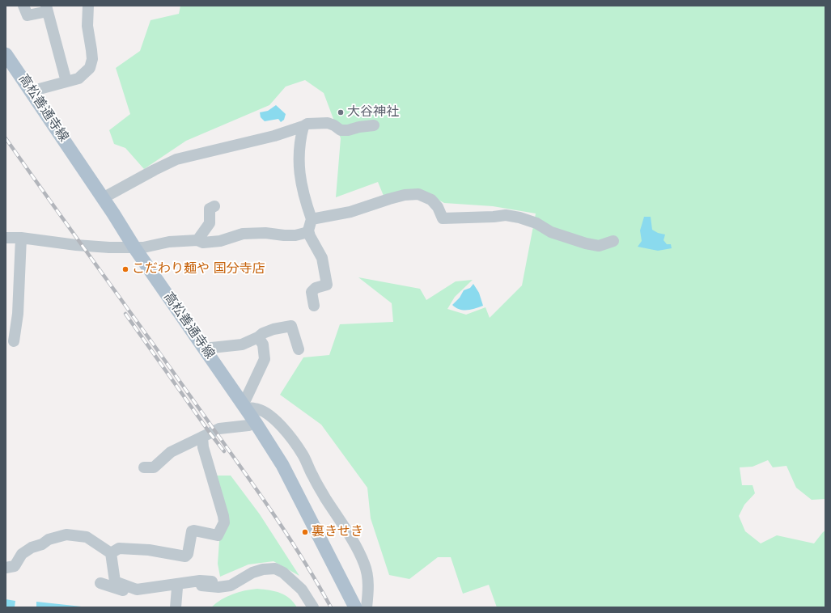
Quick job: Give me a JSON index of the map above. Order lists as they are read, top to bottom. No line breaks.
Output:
{"streets":{"main road":["高松善通寺線"]},"places":["大谷神社","こだわり麺や 国分寺店","裏きせき"]}
